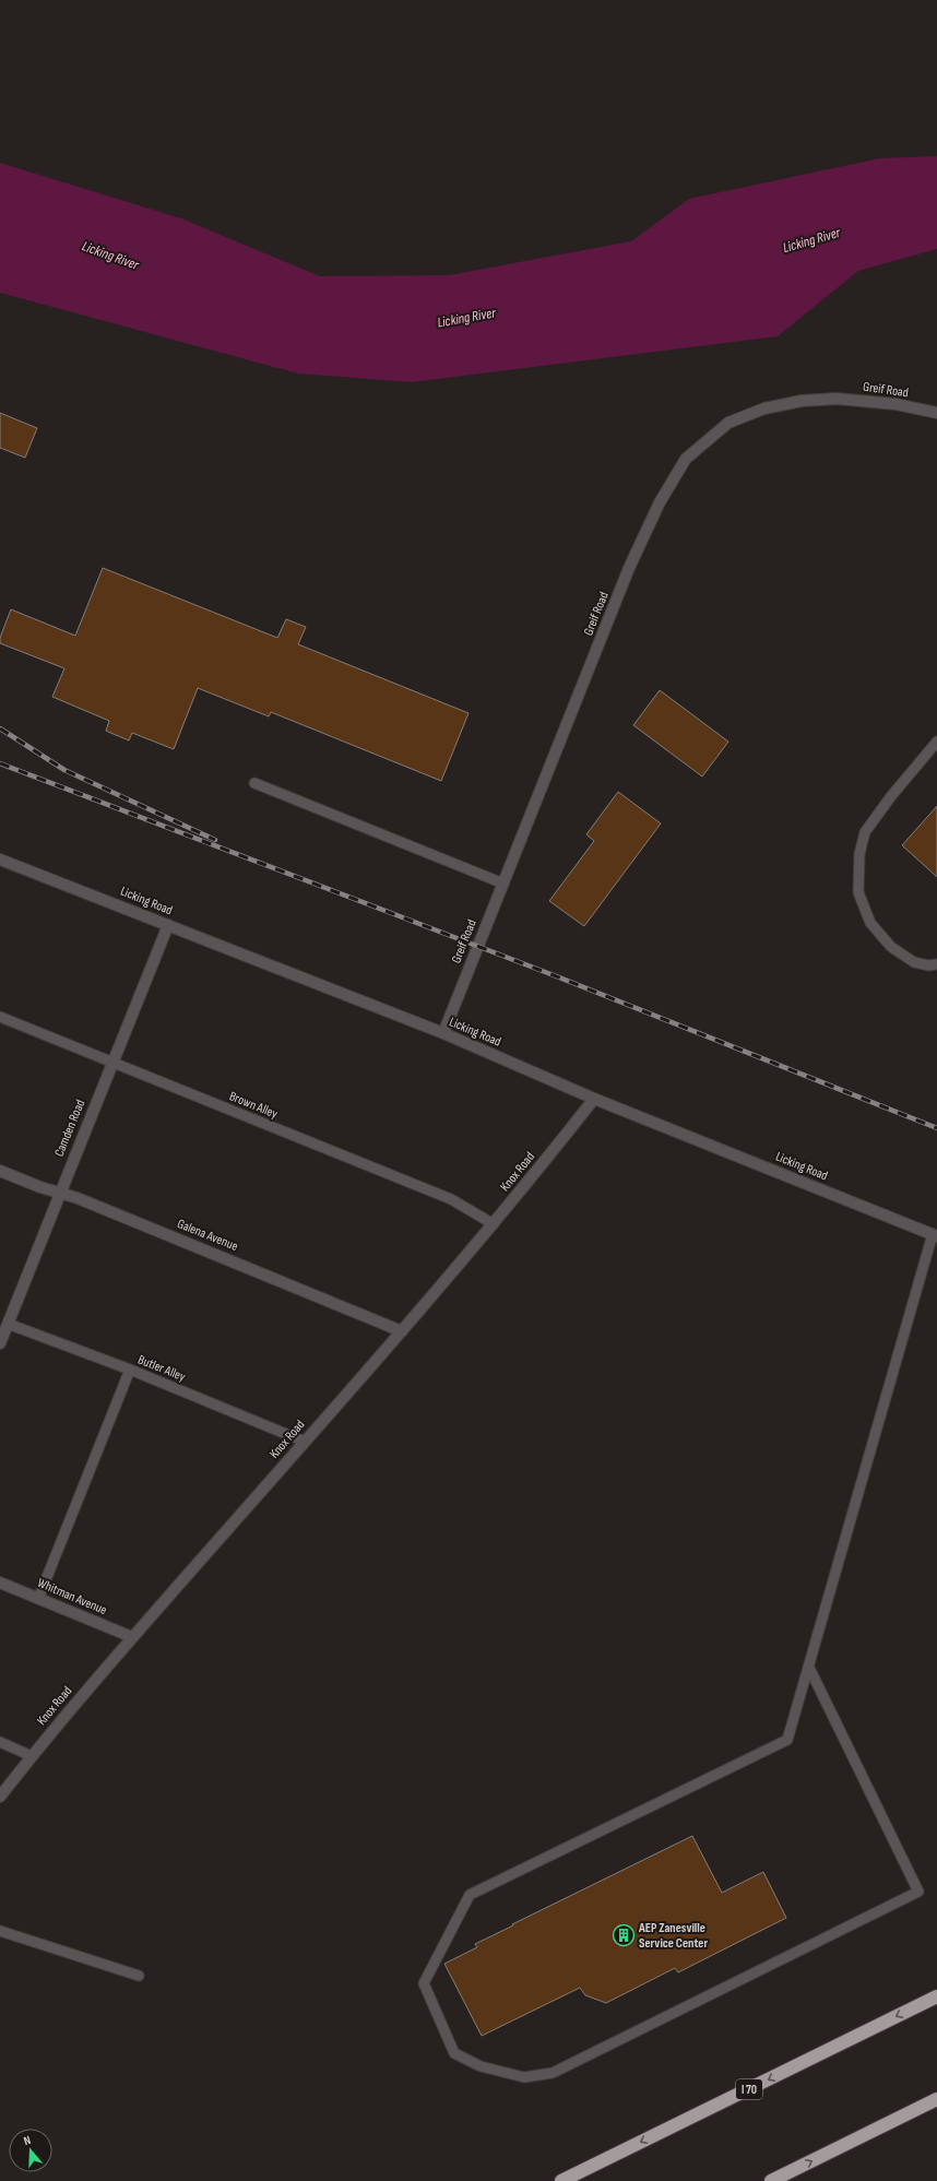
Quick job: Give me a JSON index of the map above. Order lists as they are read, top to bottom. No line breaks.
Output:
{"streets":{"highway":["I 70"],"street":["Greif Road","Licking Road","Camden Road","Knox Road","Galena Avenue","Whitman Avenue"],"lane":["Brown Alley","Butler Alley"]},"crossings":[["Greif Road","Licking Road"],["Licking Road","Camden Road"],["Licking Road","Knox Road"],["Brown Alley","Camden Road"],["Brown Alley","Knox Road"],["Camden Road","Galena Avenue"],["Camden Road","Butler Alley"],["Knox Road","Galena Avenue"],["Knox Road","Butler Alley"],["Knox Road","Whitman Avenue"]],"water":["Licking River"],"places":{"building":["AEP Zanesville Service Center"]},"north":"top"}
